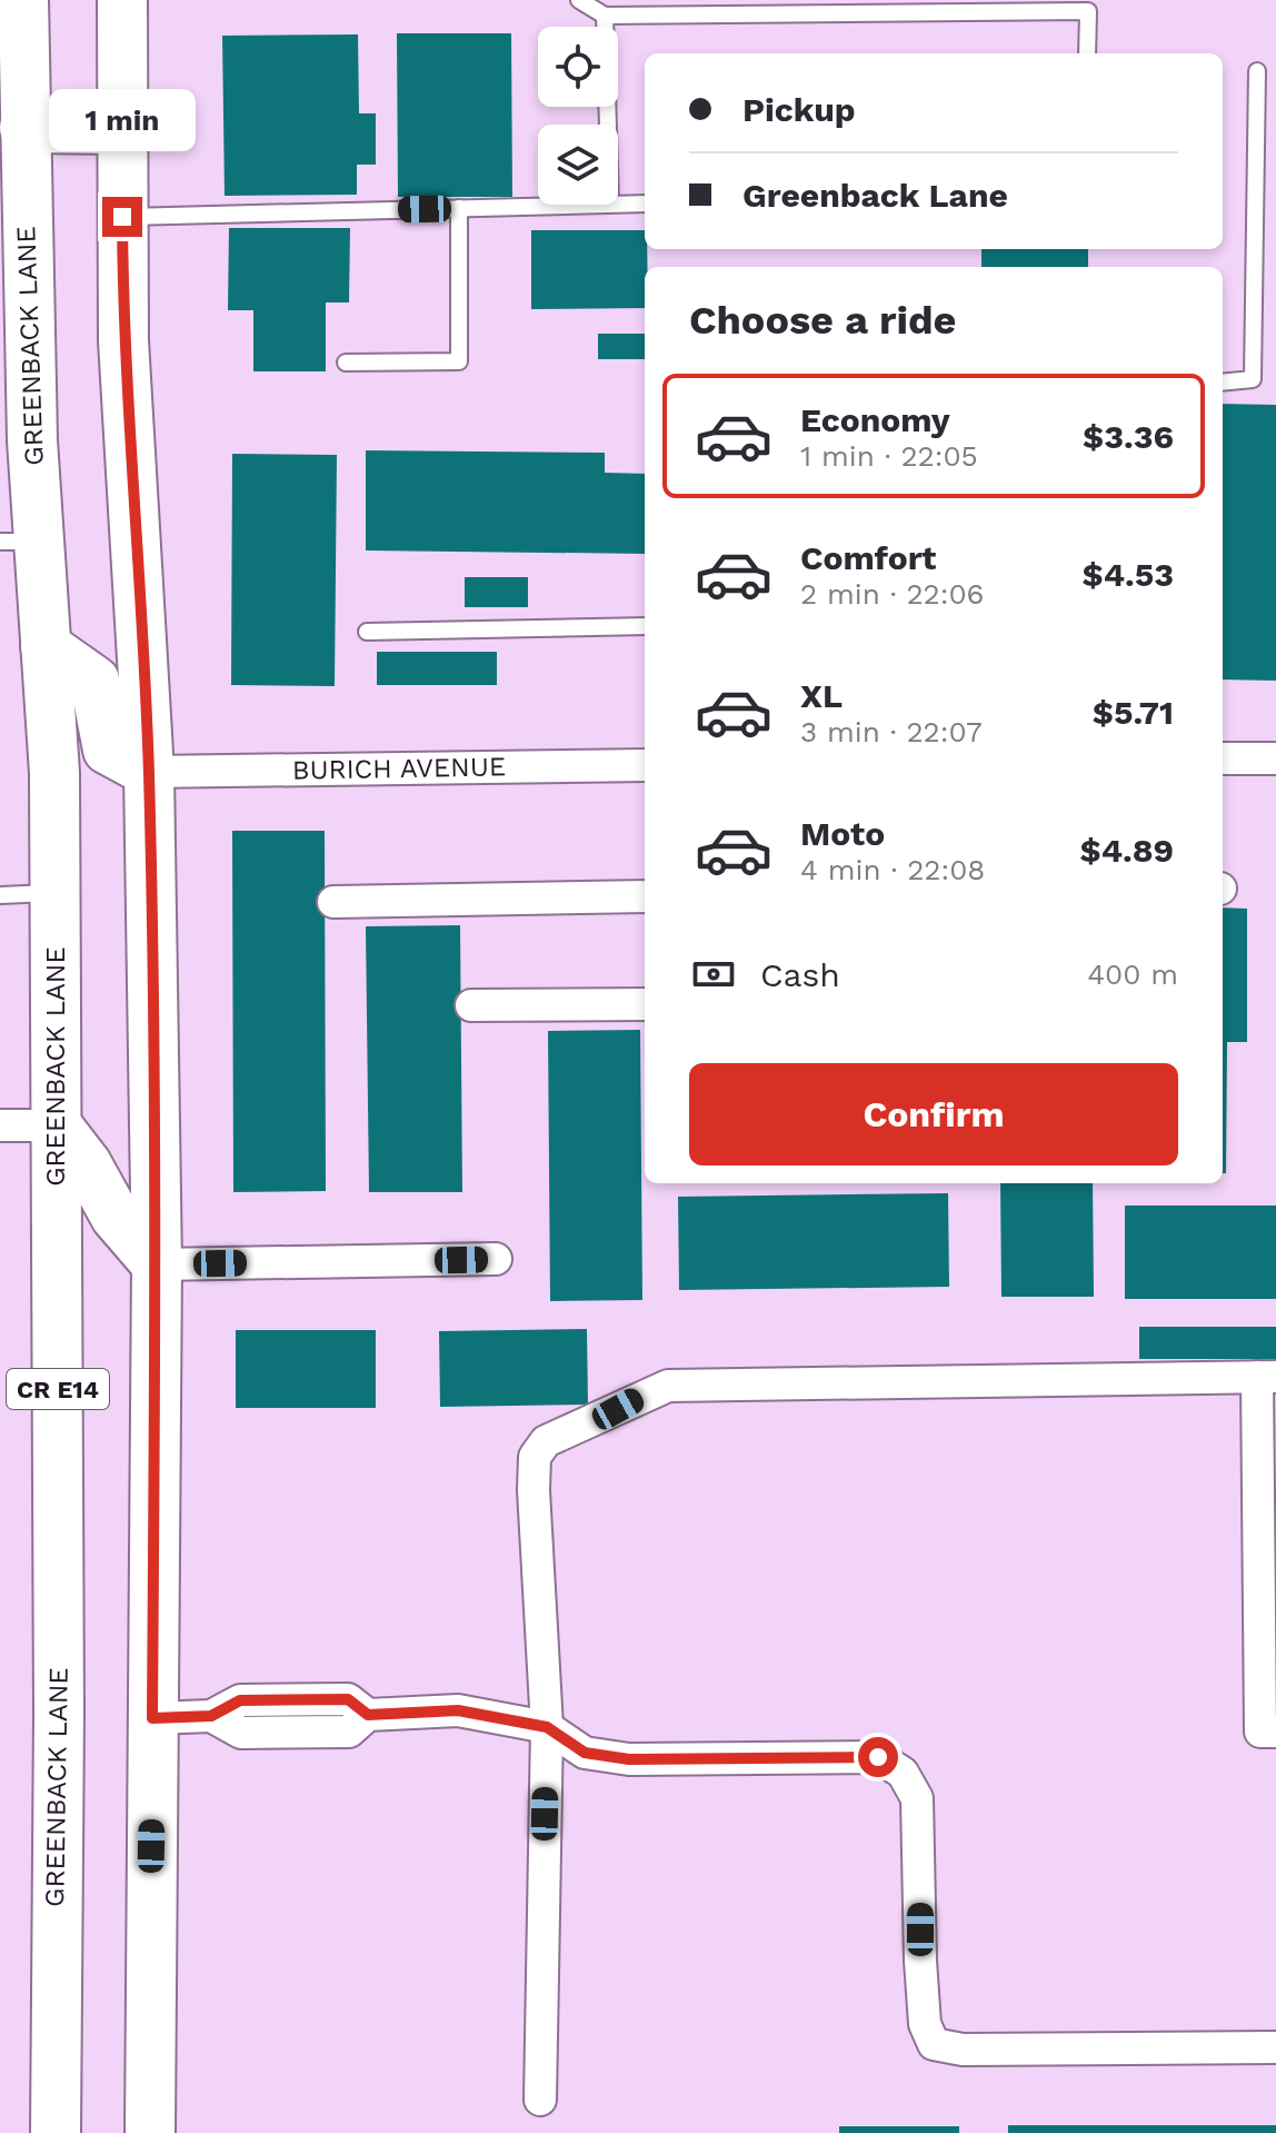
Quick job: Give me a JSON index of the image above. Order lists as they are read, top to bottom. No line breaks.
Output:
{"streets":{"main road":["GREENBACK LANE","CR E14"],"street":["BURICH AVENUE"]},"page":{"banner":["Pickup","Greenback Lane"],"bubble":"1 min","heading":"Choose a ride","list":[{"name":"Economy","note":"1 min · 22:05","value":"$3.36"},{"name":"Comfort","note":"2 min · 22:06","value":"$4.53"},{"name":"XL","note":"3 min · 22:07","value":"$5.71"},{"name":"Moto","note":"4 min · 22:08","value":"$4.89"}],"pay":["Cash","400 m"],"buttons":"Confirm"}}
